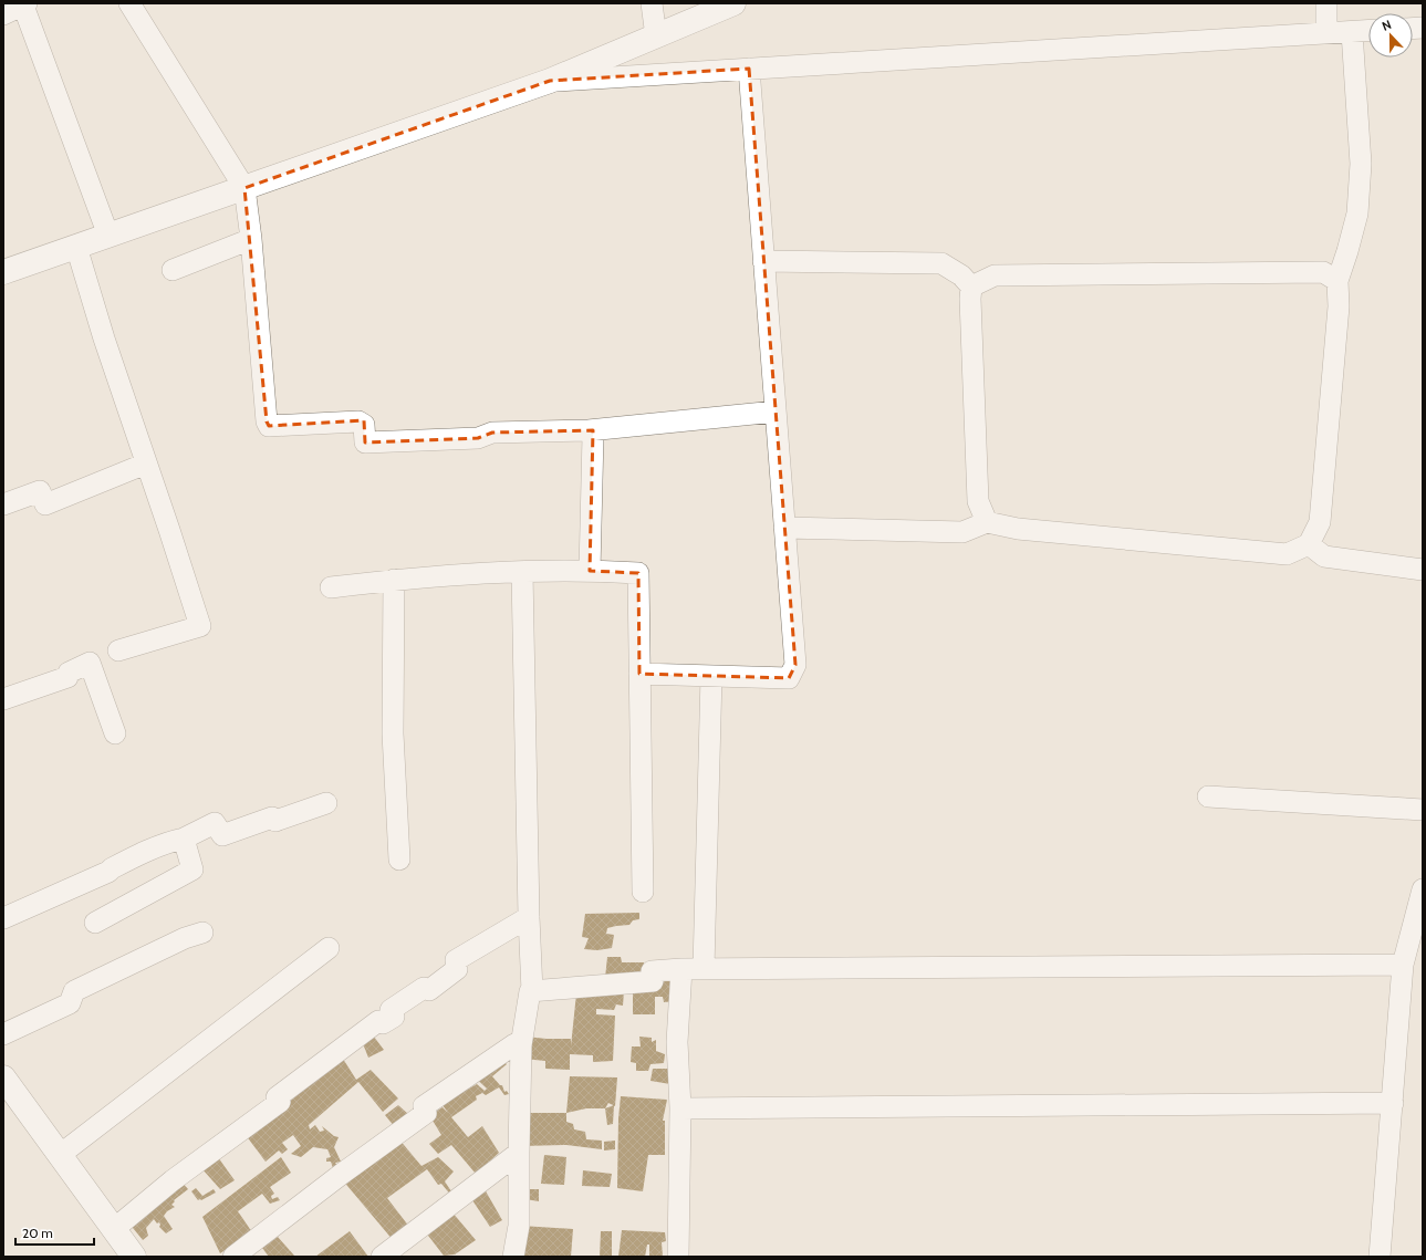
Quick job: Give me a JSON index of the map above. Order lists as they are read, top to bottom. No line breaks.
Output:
{"scale_bar":"20 m","north":"top"}
